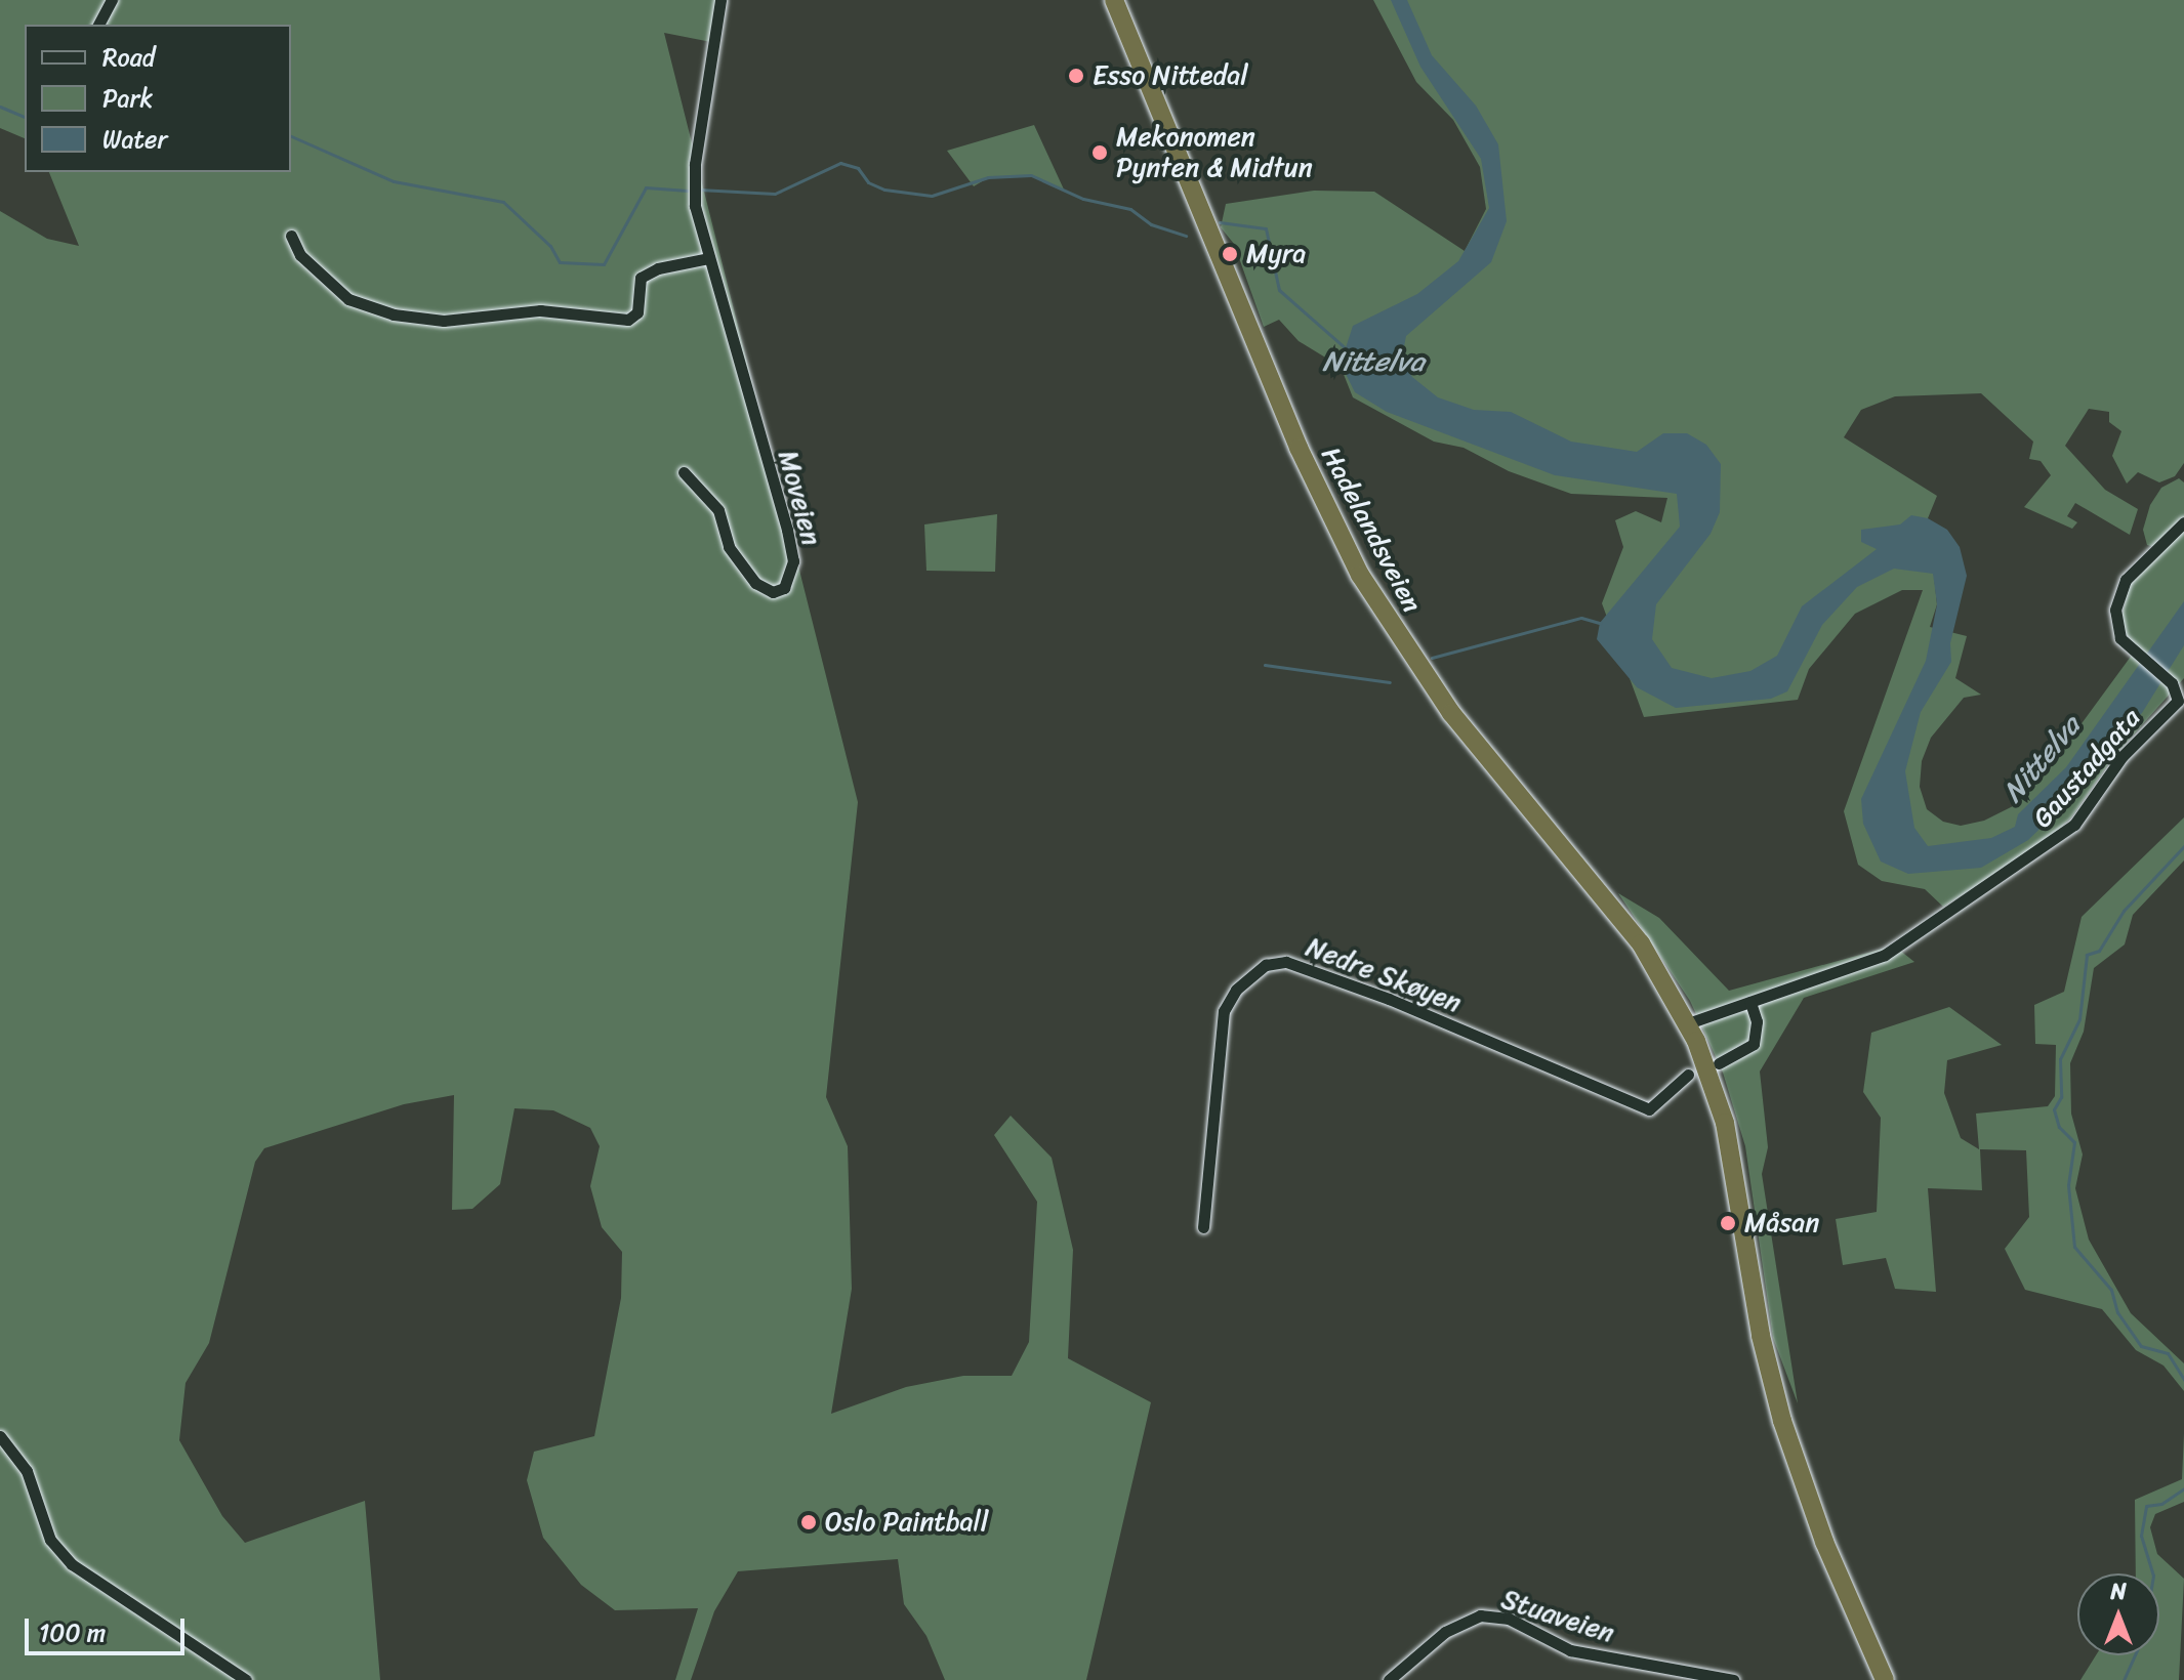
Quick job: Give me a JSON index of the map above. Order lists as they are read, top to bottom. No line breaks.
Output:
{"streets":{"highway":["Hadelandsveien"],"street":["Moveien","Gaustadgata","Nedre Skøyen","Stuaveien"]},"crossings":[["Hadelandsveien","Gaustadgata"]],"water":["Nittelva"],"places":["Esso Nittedal","Mekonomen Pynten & Midtun","Myra","Måsan","Oslo Paintball"],"legend":["Road","Park","Water"],"scale_bar":"100 m","north":"top"}
